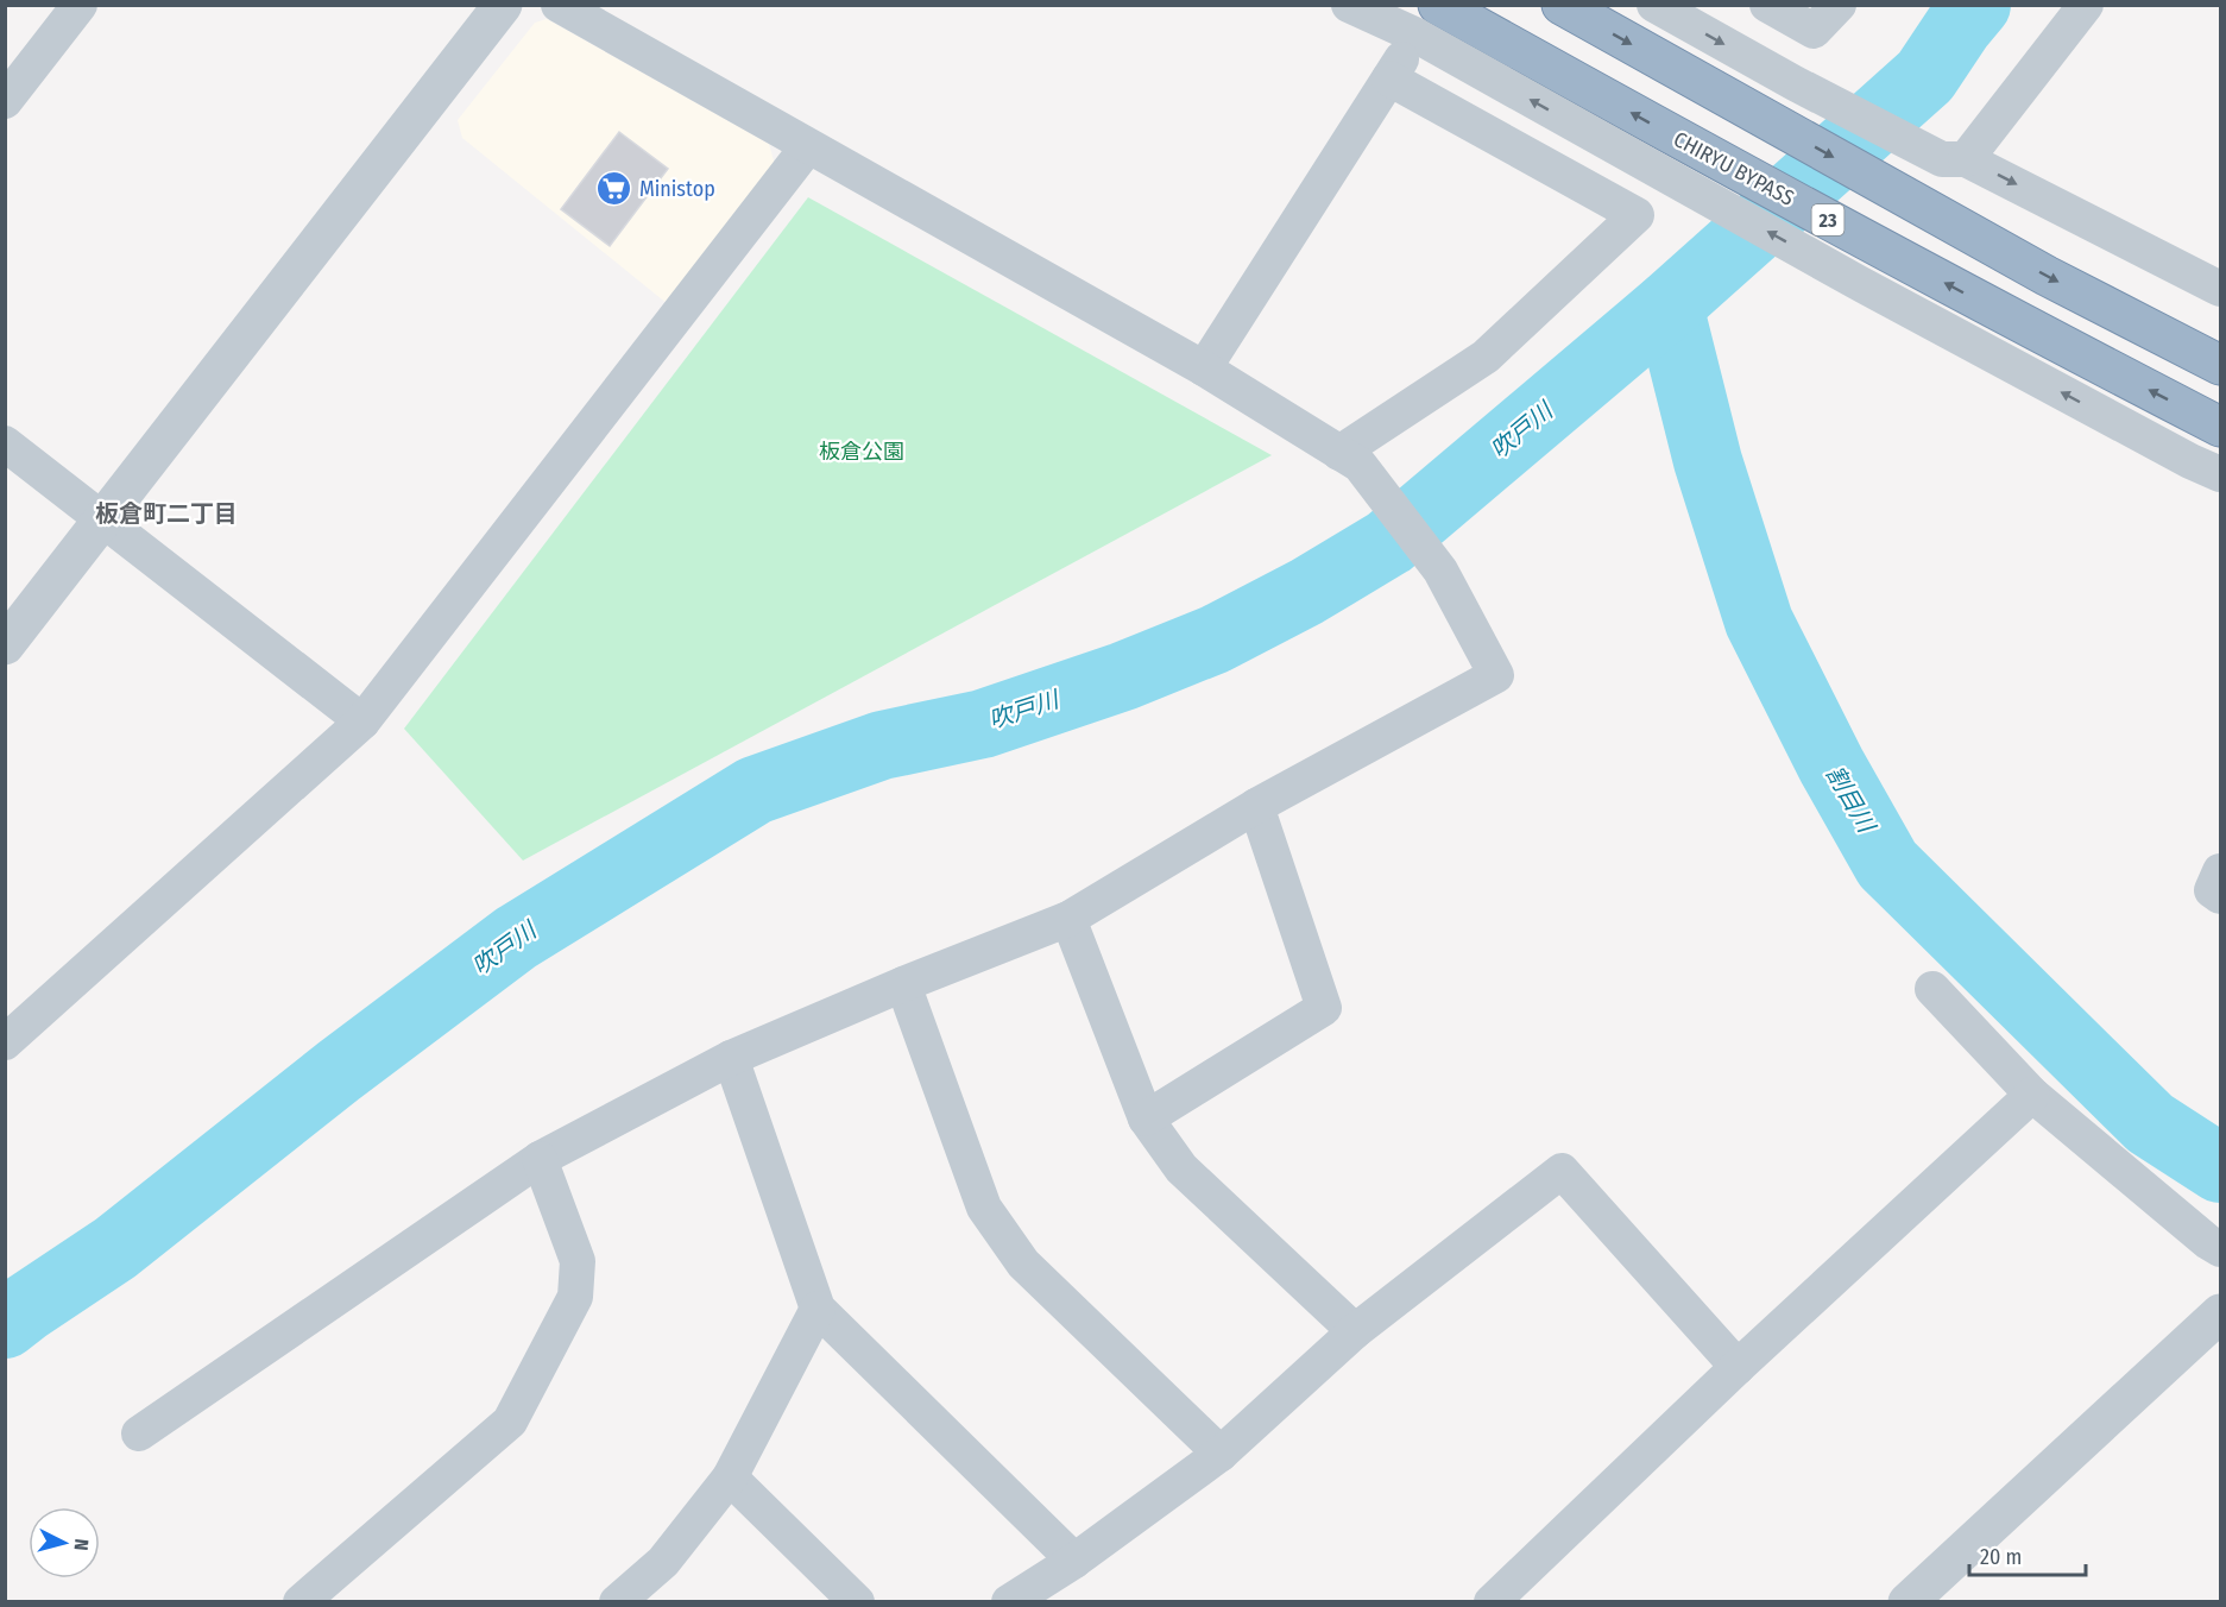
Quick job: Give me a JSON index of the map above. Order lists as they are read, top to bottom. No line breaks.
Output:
{"streets":{"highway":["CHIRYU BYPASS","23"]},"districts":["板倉町二丁目"],"water":["吹戸川","割目川"],"parks":["板倉公園"],"places":{"supermarket":["Ministop"]},"scale_bar":"20 m","north":"right"}
